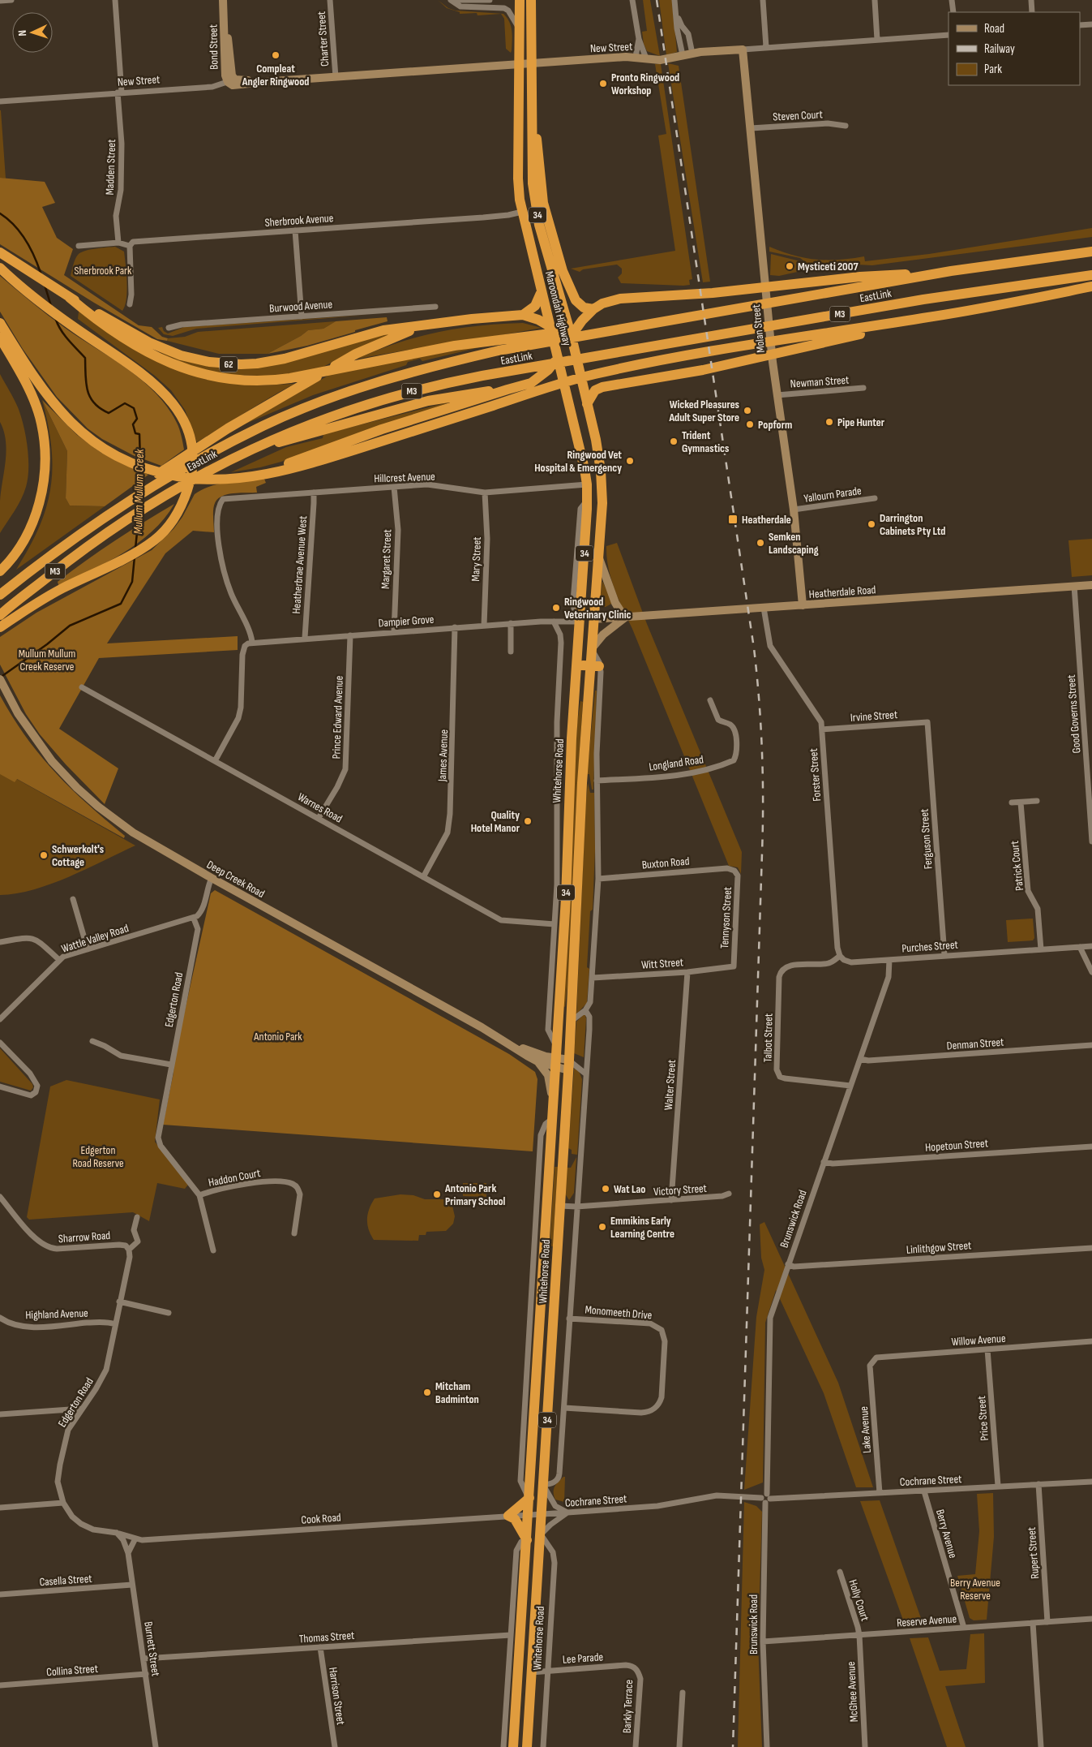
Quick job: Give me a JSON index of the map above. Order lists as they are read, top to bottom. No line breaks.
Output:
{"streets":{"highway":["34","EastLink","Maroondah Highway","M3","62","Whitehorse Road"],"main road":["Bond Street","New Street","Molan Street","Heatherdale Road","Deep Creek Road"],"street":["Charter Street","Steven Court","Madden Street","Sherbrook Avenue","Burwood Avenue","Newman Street","Hillcrest Avenue","Yallourn Parade","Margaret Street","Mary Street","Heatherbrae Avenue West","Dampier Grove","Good Governs Street","Irvine Street","Prince Edward Avenue","James Avenue","Longland Road","Forster Street","Warnes Road","Ferguson Street","Buxton Road","Patrick Court","Tennyson Street","Wattle Valley Road","Purches Street","Witt Street","Edgerton Road","Talbot Street","Denman Street","Walter Street","Hopetoun Street","Haddon Court","Victory Street","Brunswick Road","Sharrow Road","Linlithgow Street","Monomeeth Drive","Highland Avenue","Willow Avenue","Price Street","Lake Avenue","Cochrane Street","Cook Road","Berry Avenue","Rupert Street","Casella Street","Holly Court","Reserve Avenue","Thomas Street","Burnett Street","Lee Parade","Collina Street","McGhee Avenue","Harrison Street","Barkly Terrace"]},"crossings":[["Charter Street","New Street"],["Bond Street","New Street"],["New Street","Madden Street"],["New Street","Maroondah Highway"],["New Street","Molan Street"],["Steven Court","Molan Street"],["Sherbrook Avenue","Maroondah Highway"],["EastLink","M3"],["Maroondah Highway","62"],["Maroondah Highway","Hillcrest Avenue"],["Maroondah Highway","Heatherdale Road"],["Maroondah Highway","Dampier Grove"],["Maroondah Highway","Whitehorse Road"],["Molan Street","Newman Street"],["Molan Street","Yallourn Parade"],["Molan Street","Heatherdale Road"],["Hillcrest Avenue","Margaret Street"],["Hillcrest Avenue","Mary Street"],["Hillcrest Avenue","Heatherbrae Avenue West"],["Hillcrest Avenue","Dampier Grove"],["Margaret Street","Dampier Grove"],["Mary Street","Dampier Grove"],["Heatherbrae Avenue West","Dampier Grove"],["Heatherdale Road","Good Governs Street"],["Heatherdale Road","Whitehorse Road"],["Heatherdale Road","Forster Street"],["Dampier Grove","Prince Edward Avenue"],["Dampier Grove","James Avenue"],["Dampier Grove","Whitehorse Road"],["Irvine Street","Forster Street"],["Irvine Street","Ferguson Street"],["Prince Edward Avenue","Warnes Road"],["James Avenue","Warnes Road"],["Longland Road","Whitehorse Road"],["Whitehorse Road","Warnes Road"],["Whitehorse Road","Buxton Road"],["Whitehorse Road","Deep Creek Road"],["Whitehorse Road","Witt Street"],["Whitehorse Road","Victory Street"],["Whitehorse Road","Monomeeth Drive"],["Whitehorse Road","Cochrane Street"],["Whitehorse Road","Cook Road"],["Whitehorse Road","Lee Parade"],["Forster Street","Purches Street"],["Forster Street","Talbot Street"],["Ferguson Street","Purches Street"],["Buxton Road","Tennyson Street"],["Patrick Court","Purches Street"],["Tennyson Street","Witt Street"],["Wattle Valley Road","Edgerton Road"],["Purches Street","Talbot Street"],["Purches Street","Brunswick Road"],["Witt Street","Walter Street"],["Edgerton Road","Haddon Court"],["Edgerton Road","Sharrow Road"],["Edgerton Road","Highland Avenue"],["Edgerton Road","Cook Road"],["Edgerton Road","Burnett Street"],["Talbot Street","Brunswick Road"],["Denman Street","Brunswick Road"],["Walter Street","Victory Street"],["Hopetoun Street","Brunswick Road"],["Brunswick Road","Linlithgow Street"],["Brunswick Road","Cochrane Street"],["Brunswick Road","Reserve Avenue"],["Willow Avenue","Price Street"],["Willow Avenue","Lake Avenue"],["Price Street","Cochrane Street"],["Lake Avenue","Cochrane Street"],["Cochrane Street","Cook Road"],["Cochrane Street","Berry Avenue"],["Cochrane Street","Rupert Street"],["Cook Road","Burnett Street"],["Berry Avenue","Reserve Avenue"],["Rupert Street","Reserve Avenue"],["Casella Street","Burnett Street"],["Holly Court","Reserve Avenue"],["Holly Court","McGhee Avenue"],["Reserve Avenue","McGhee Avenue"],["Thomas Street","Burnett Street"],["Thomas Street","Harrison Street"],["Burnett Street","Collina Street"],["Lee Parade","Barkly Terrace"]],"water":["Mullum Mullum Creek"],"parks":["Sherbrook Park","Mullum Mullum Creek Reserve","Antonio Park","Edgerton Road Reserve","Berry Avenue Reserve"],"places":{"other":["Compleat Angler Ringwood","Pronto Ringwood Workshop","Mysticeti 2007","Wicked Pleasures Adult Super Store","Pipe Hunter","Popform","Trident Gymnastics","Ringwood Vet Hospital & Emergency","Darrington Cabinets Pty Ltd","Semken Landscaping","Ringwood Veterinary Clinic","Quality Hotel Manor","Schwerkolt's Cottage","Wat Lao","Antonio Park Primary School","Emmikins Early Learning Centre","Mitcham Badminton"],"transit":["Heatherdale"]},"legend":["Road","Railway","Park"],"north":"left"}
